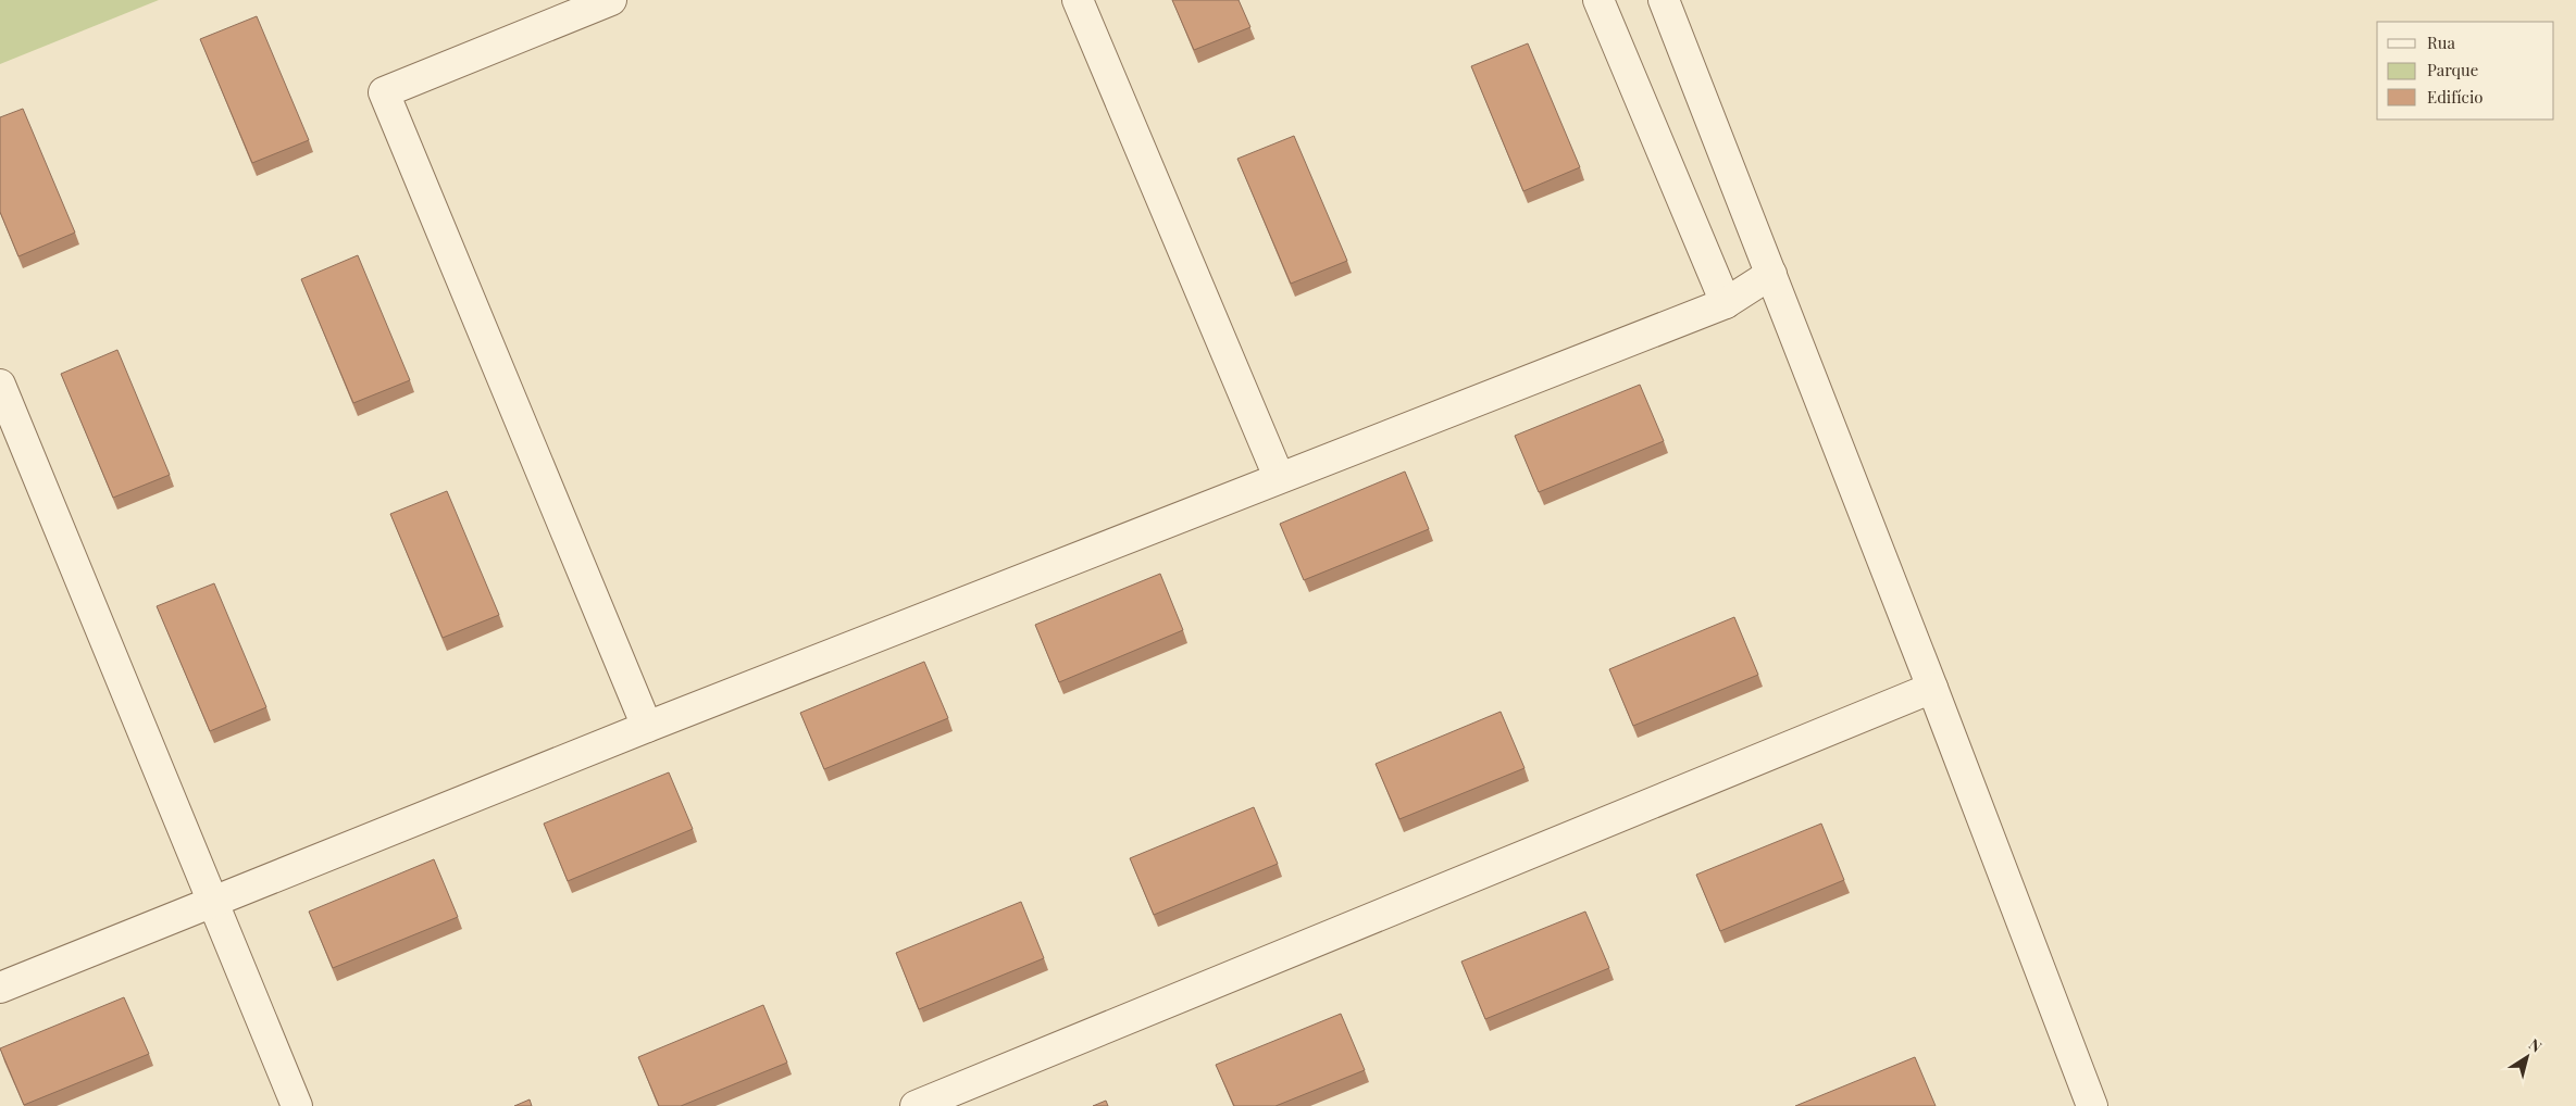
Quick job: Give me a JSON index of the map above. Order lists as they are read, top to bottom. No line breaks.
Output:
{"legend":["Rua","Parque","Edifício"],"north":"top right"}
